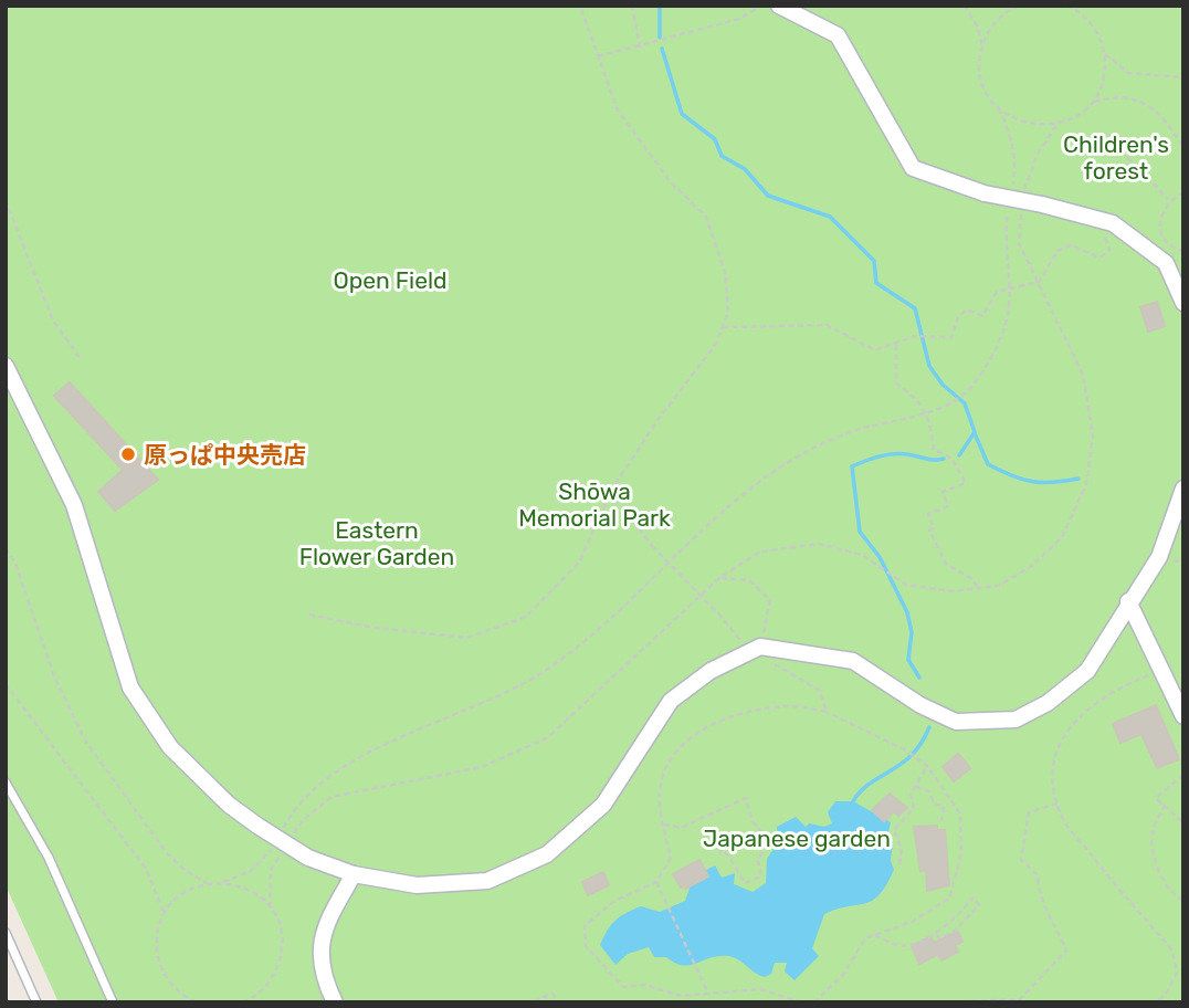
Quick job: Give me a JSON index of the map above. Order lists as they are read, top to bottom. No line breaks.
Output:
{"parks":["Children's forest","Open Field","Shōwa Memorial Park","Eastern Flower Garden","Japanese garden"],"places":["原っぱ中央売店"]}
